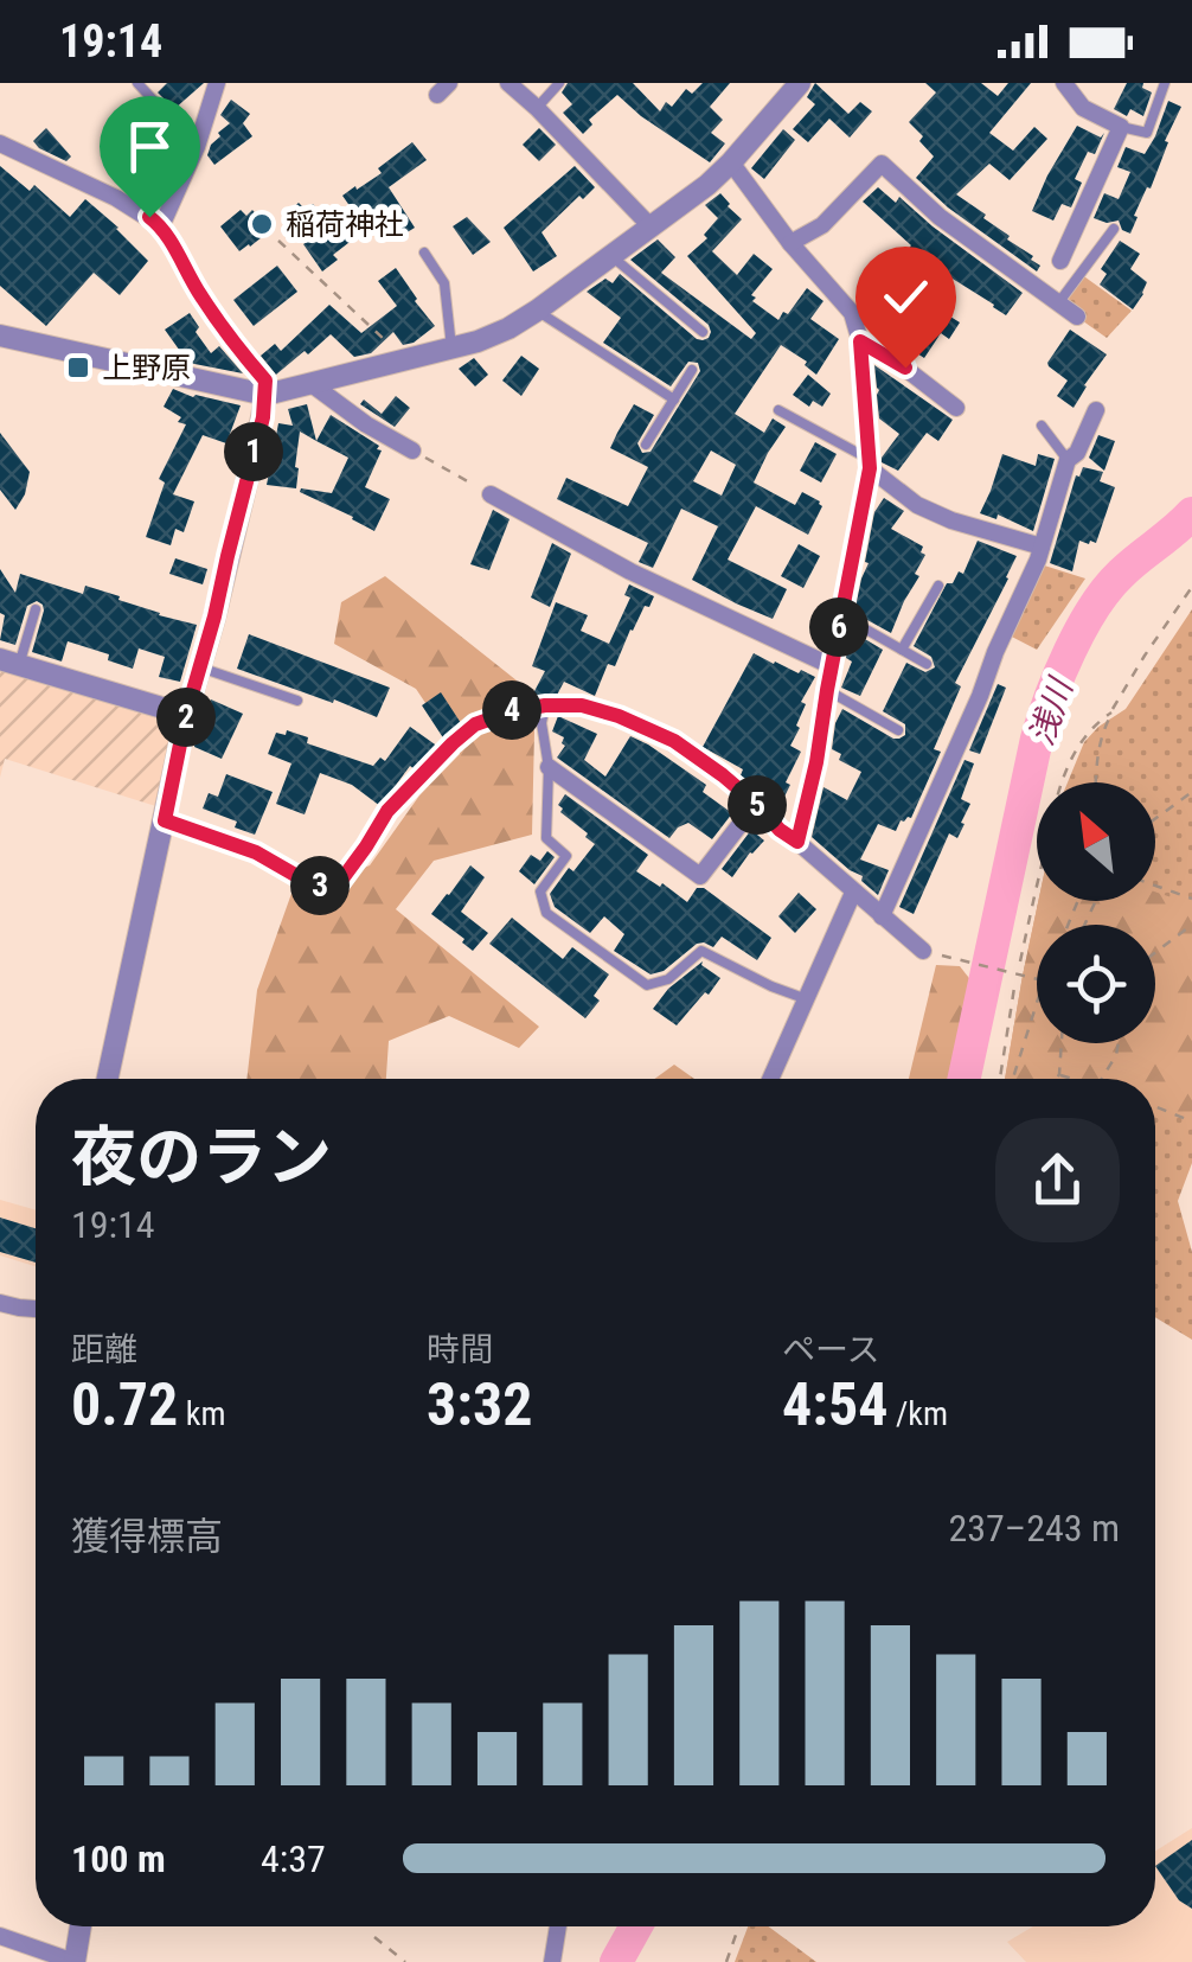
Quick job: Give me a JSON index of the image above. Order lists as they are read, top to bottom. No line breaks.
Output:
{"water":["浅川"],"places":{"other":["稲荷神社"],"transit":["上野原"]},"north":"top left","page":{"status":"19:14","pins":["1","6","4","2","5","3"],"heading":["夜のラン","19:14"],"stats":[["距離","0.72 km"],["時間","3:32"],["ペース","4:54 /km"]],"chart":["獲得標高","237–243 m"],"list":[{"name":"100 m","note":"4:37"}]}}
